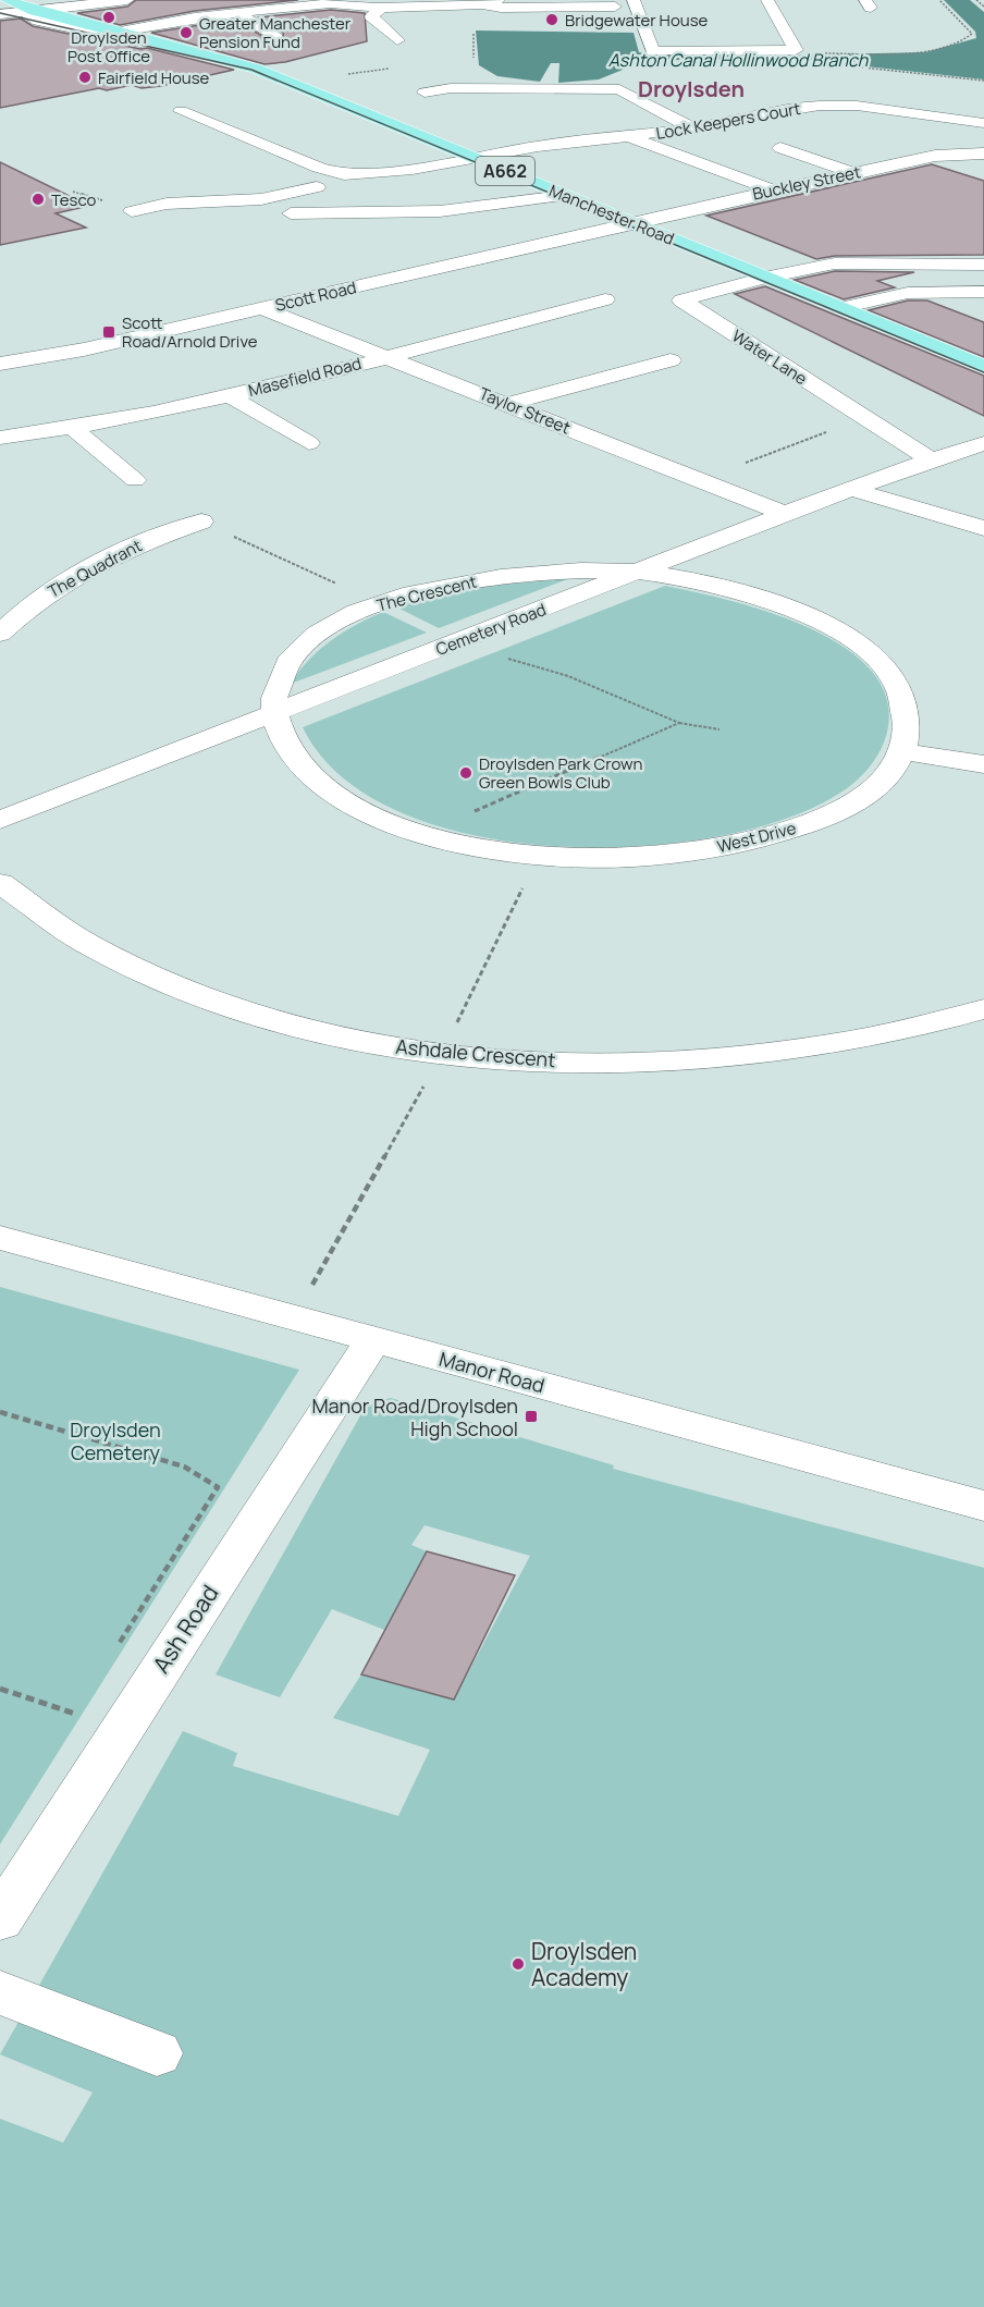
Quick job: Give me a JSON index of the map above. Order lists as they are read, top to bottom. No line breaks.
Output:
{"streets":{"main road":["A662","Manchester Road"],"street":["Lock Keepers Court","Buckley Street","Scott Road","Water Lane","Masefield Road","Taylor Street","The Quadrant","The Crescent","Cemetery Road","West Drive","Ashdale Crescent","Manor Road","Ash Road"]},"crossings":[["Lock Keepers Court","Manchester Road"],["A662","Manchester Road"],["Buckley Street","Manchester Road"],["Buckley Street","Scott Road"],["Manchester Road","Scott Road"],["Manchester Road","Water Lane"],["Scott Road","Taylor Street"],["Water Lane","Cemetery Road"],["Masefield Road","Taylor Street"],["Taylor Street","Cemetery Road"],["The Crescent","Cemetery Road"],["The Crescent","West Drive"],["Cemetery Road","West Drive"],["Manor Road","Ash Road"]],"districts":["Droylsden"],"water":["Ashton Canal Hollinwood Branch"],"parks":["Droylsden Cemetery"],"places":{"other":["Droylsden Post Office","Bridgewater House","Greater Manchester Pension Fund","Fairfield House","Tesco","Droylsden Park Crown Green Bowls Club","Droylsden Academy"],"transit":["Scott Road/Arnold Drive","Manor Road/Droylsden High School"]}}
